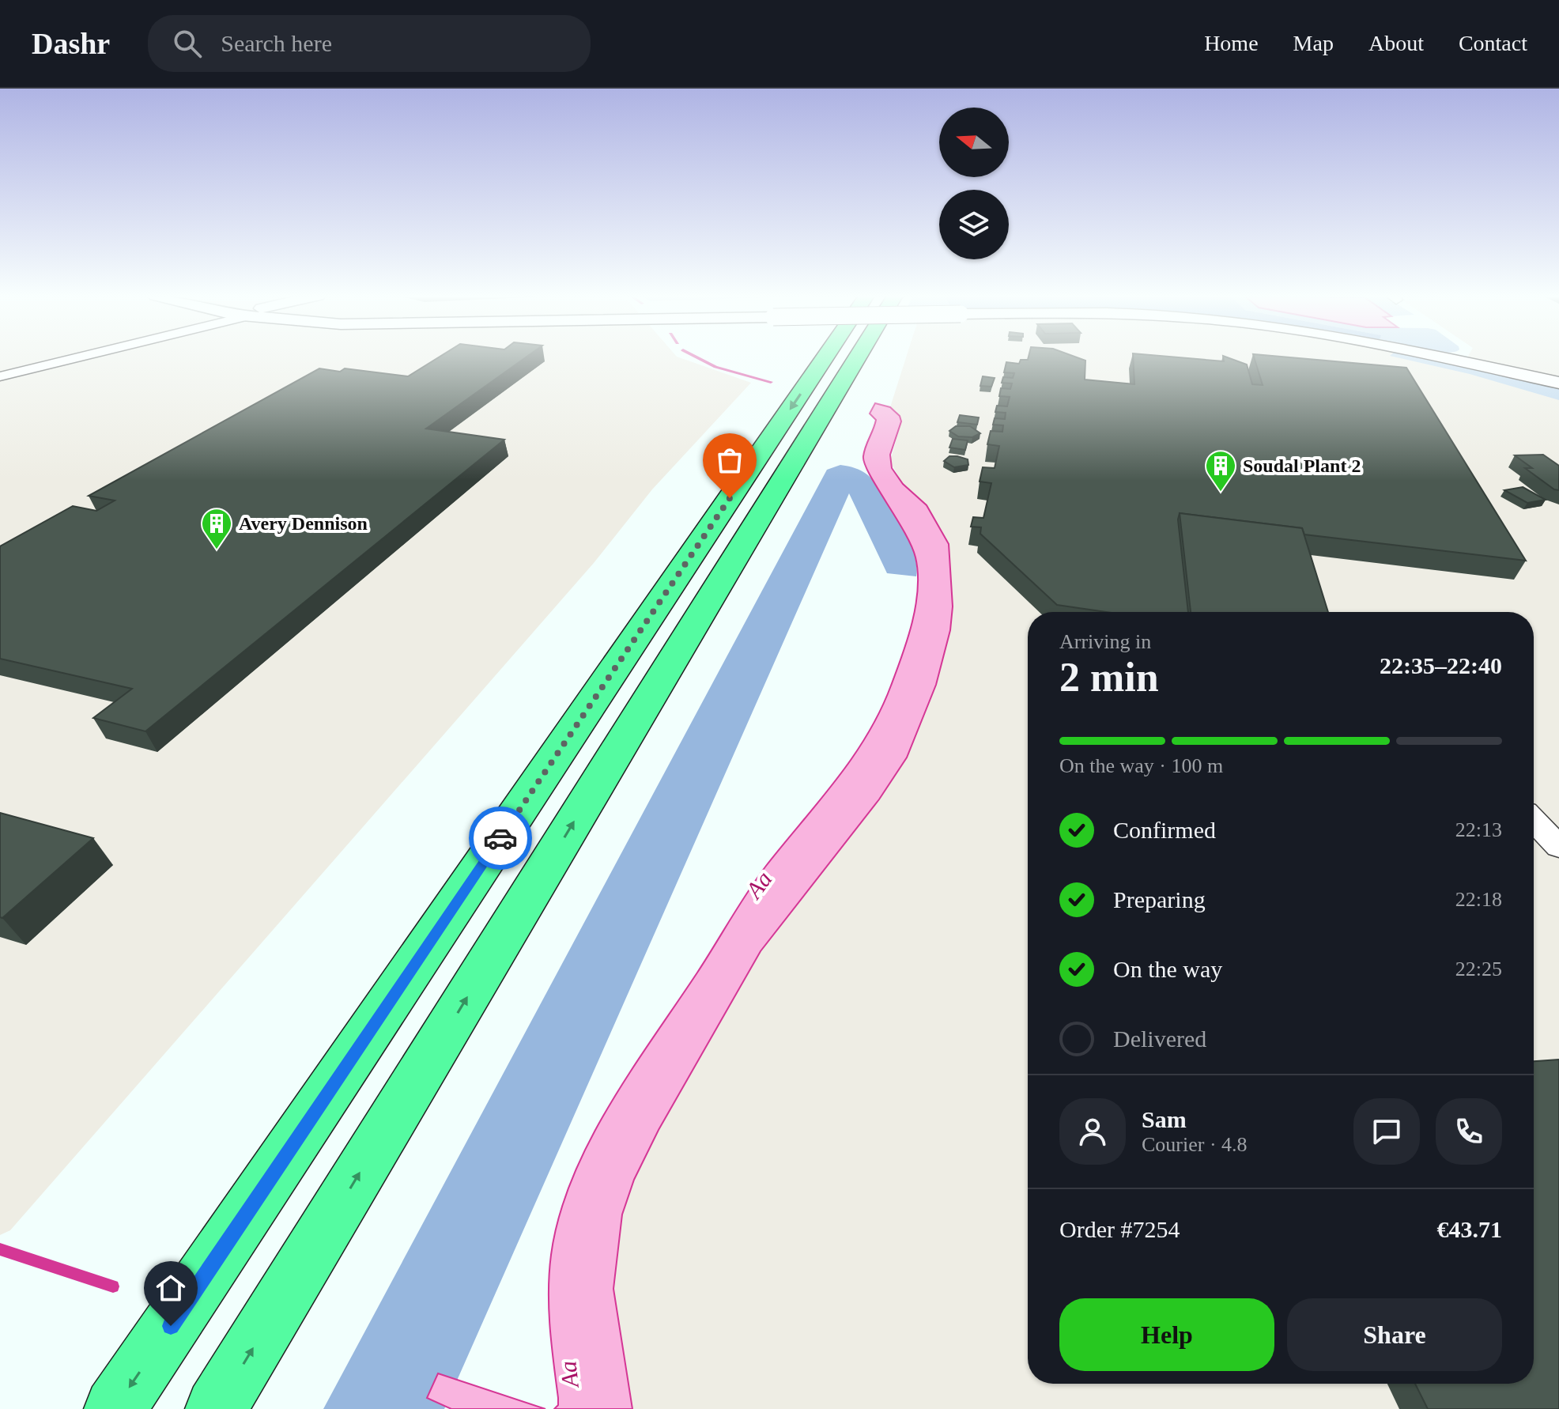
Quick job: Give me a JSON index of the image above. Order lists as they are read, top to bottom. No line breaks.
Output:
{"water":["Aa"],"places":{"building":["Soudal Plant 2","Avery Dennison"]},"north":"left","page":{"header":"Dashr","search":"Search here","nav":["Home","Map","About","Contact"],"heading":["2 min","Arriving in","22:35–22:40"],"panel":["Sam","Courier · 4.8","Order #7254","€43.71"],"bar":"On the way · 100 m","list":[["Confirmed","22:13"],["Preparing","22:18"],["On the way","22:25"],"Delivered"],"buttons":["Help","Share"]}}
